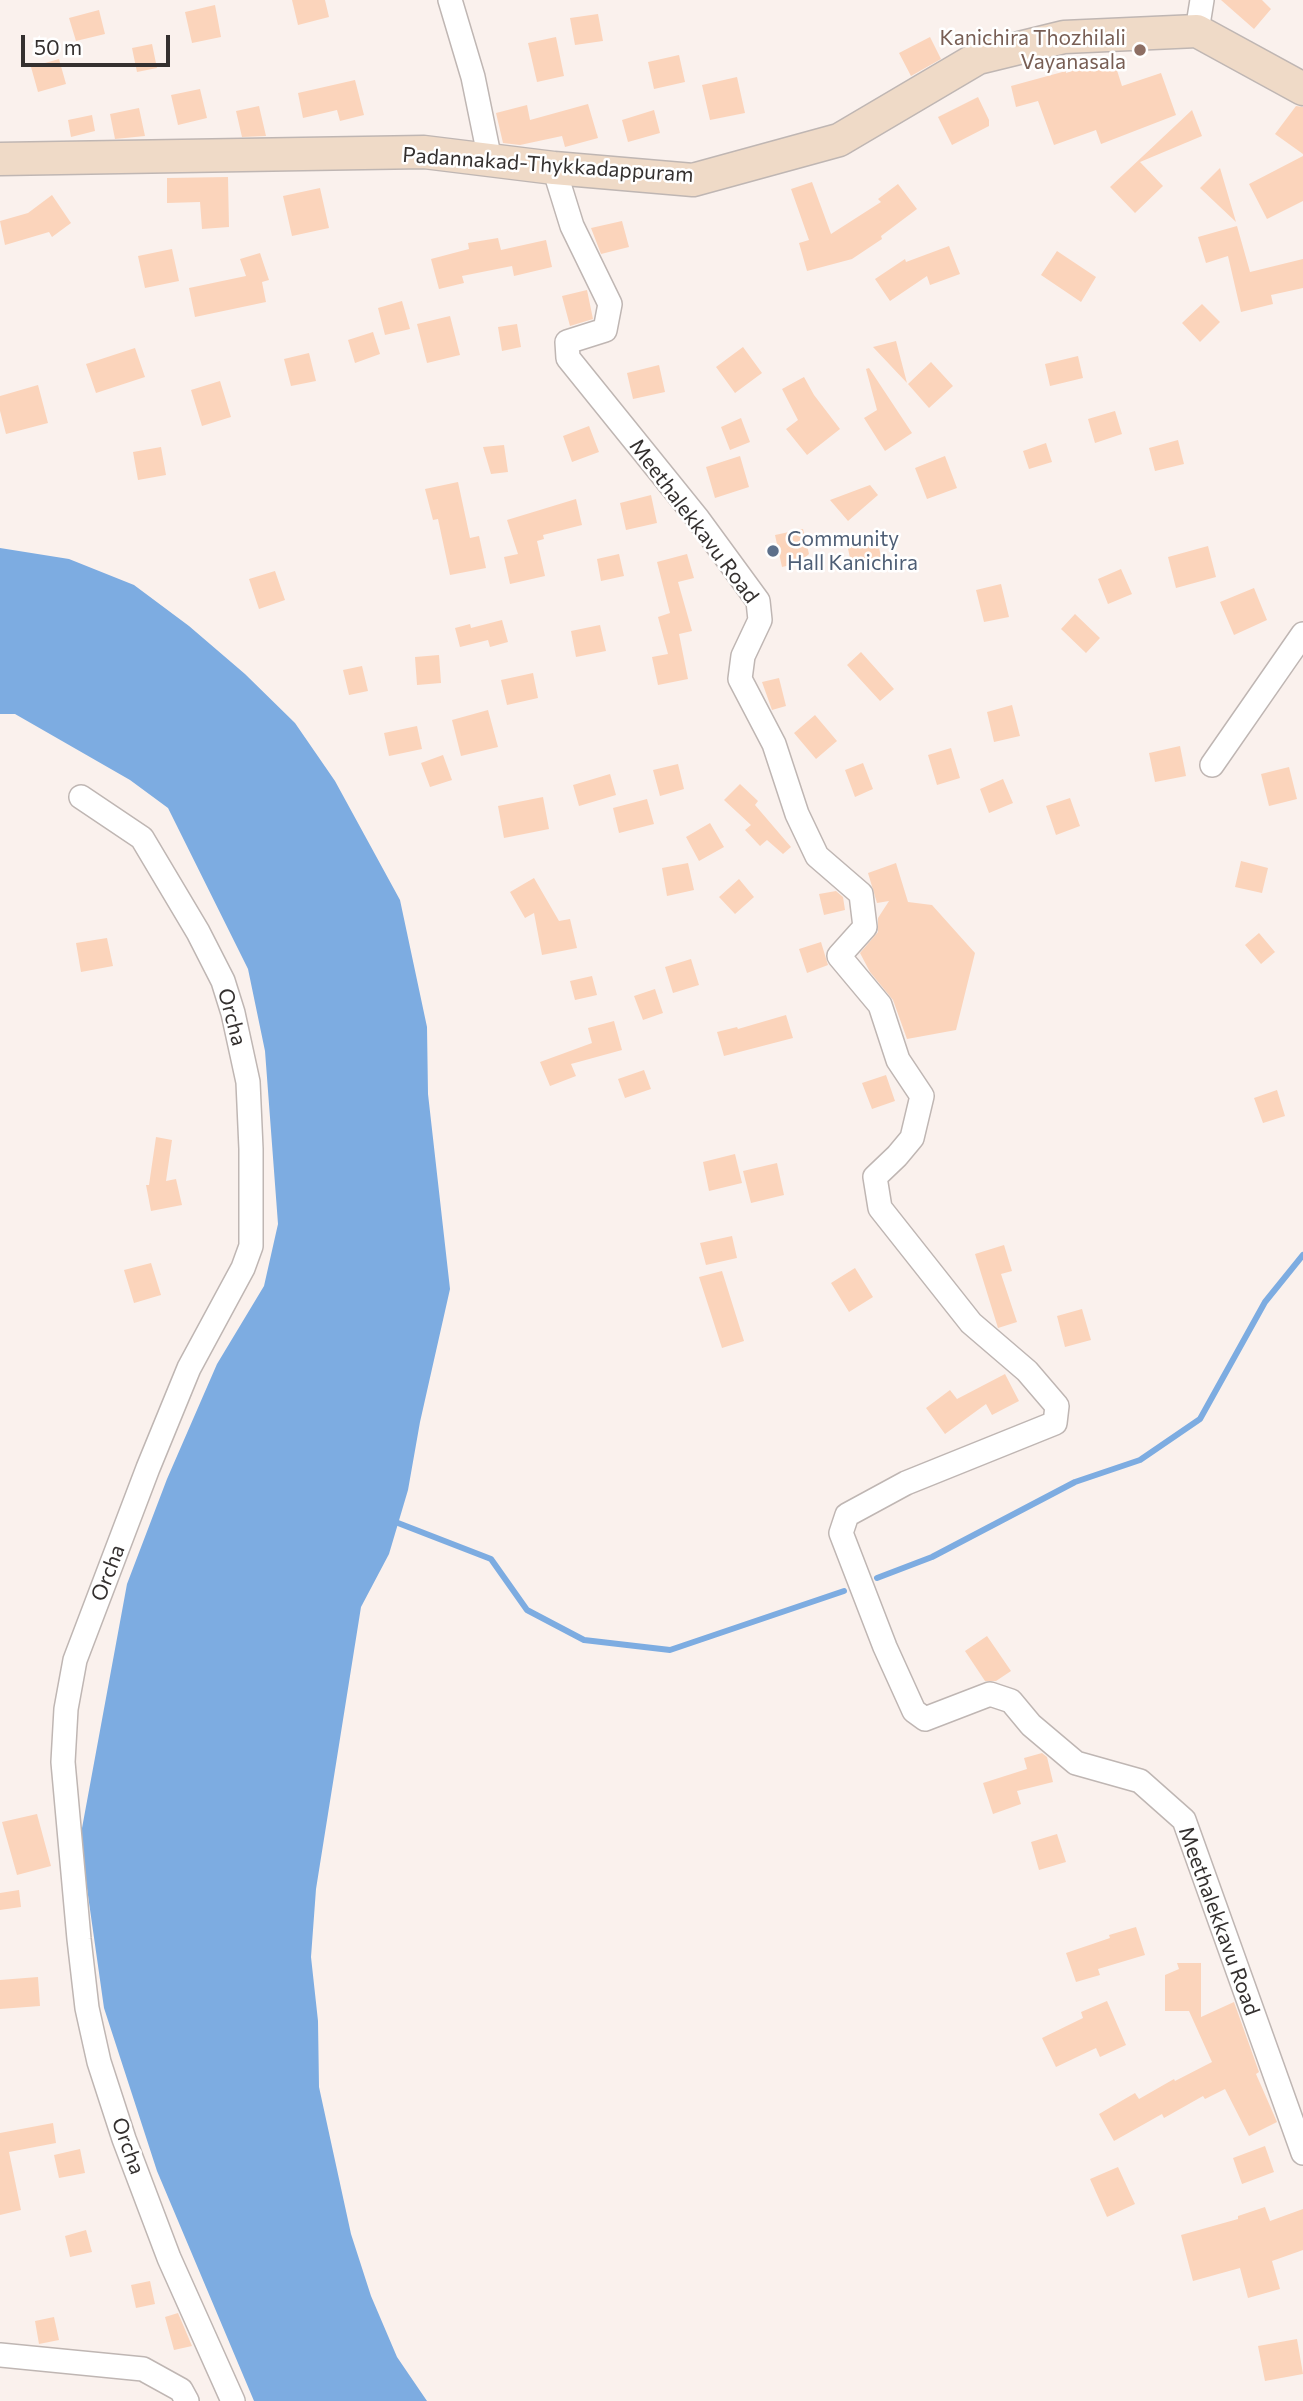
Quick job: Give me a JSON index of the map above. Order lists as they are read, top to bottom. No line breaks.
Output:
{"streets":{"main road":["Padannakad-Thykkadappuram"],"street":["Meethalekkavu Road","Orcha"]},"crossings":[["Padannakad-Thykkadappuram","Meethalekkavu Road"]],"places":["Kanichira Thozhilali Vayanasala","Community Hall Kanichira"],"scale_bar":"50 m"}
